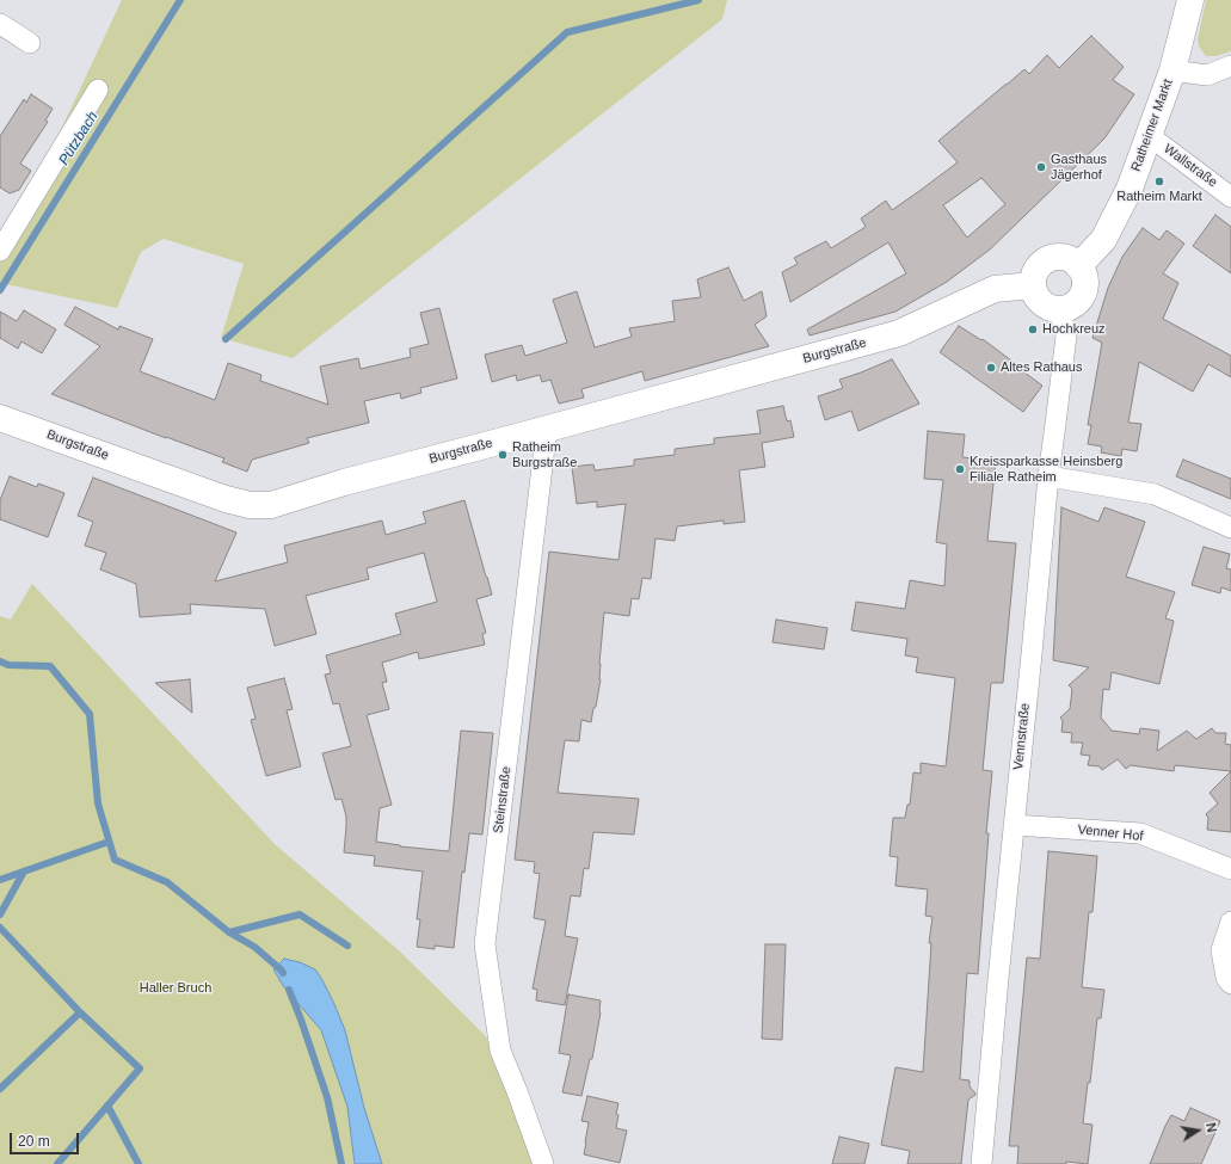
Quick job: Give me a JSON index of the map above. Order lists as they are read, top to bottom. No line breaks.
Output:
{"streets":{"street":["Ratheimer Markt","Wallstraße","Burgstraße","Vennstraße","Steinstraße","Venner Hof"]},"crossings":[["Ratheimer Markt","Wallstraße"],["Ratheimer Markt","Burgstraße"],["Ratheimer Markt","Vennstraße"],["Burgstraße","Vennstraße"],["Burgstraße","Steinstraße"],["Vennstraße","Venner Hof"]],"water":["Pützbach"],"parks":["Haller Bruch"],"places":["Gasthaus Jägerhof","Ratheim Markt","Hochkreuz","Altes Rathaus","Ratheim Burgstraße","Kreissparkasse Heinsberg Filiale Ratheim"],"scale_bar":"20 m","north":"right"}
